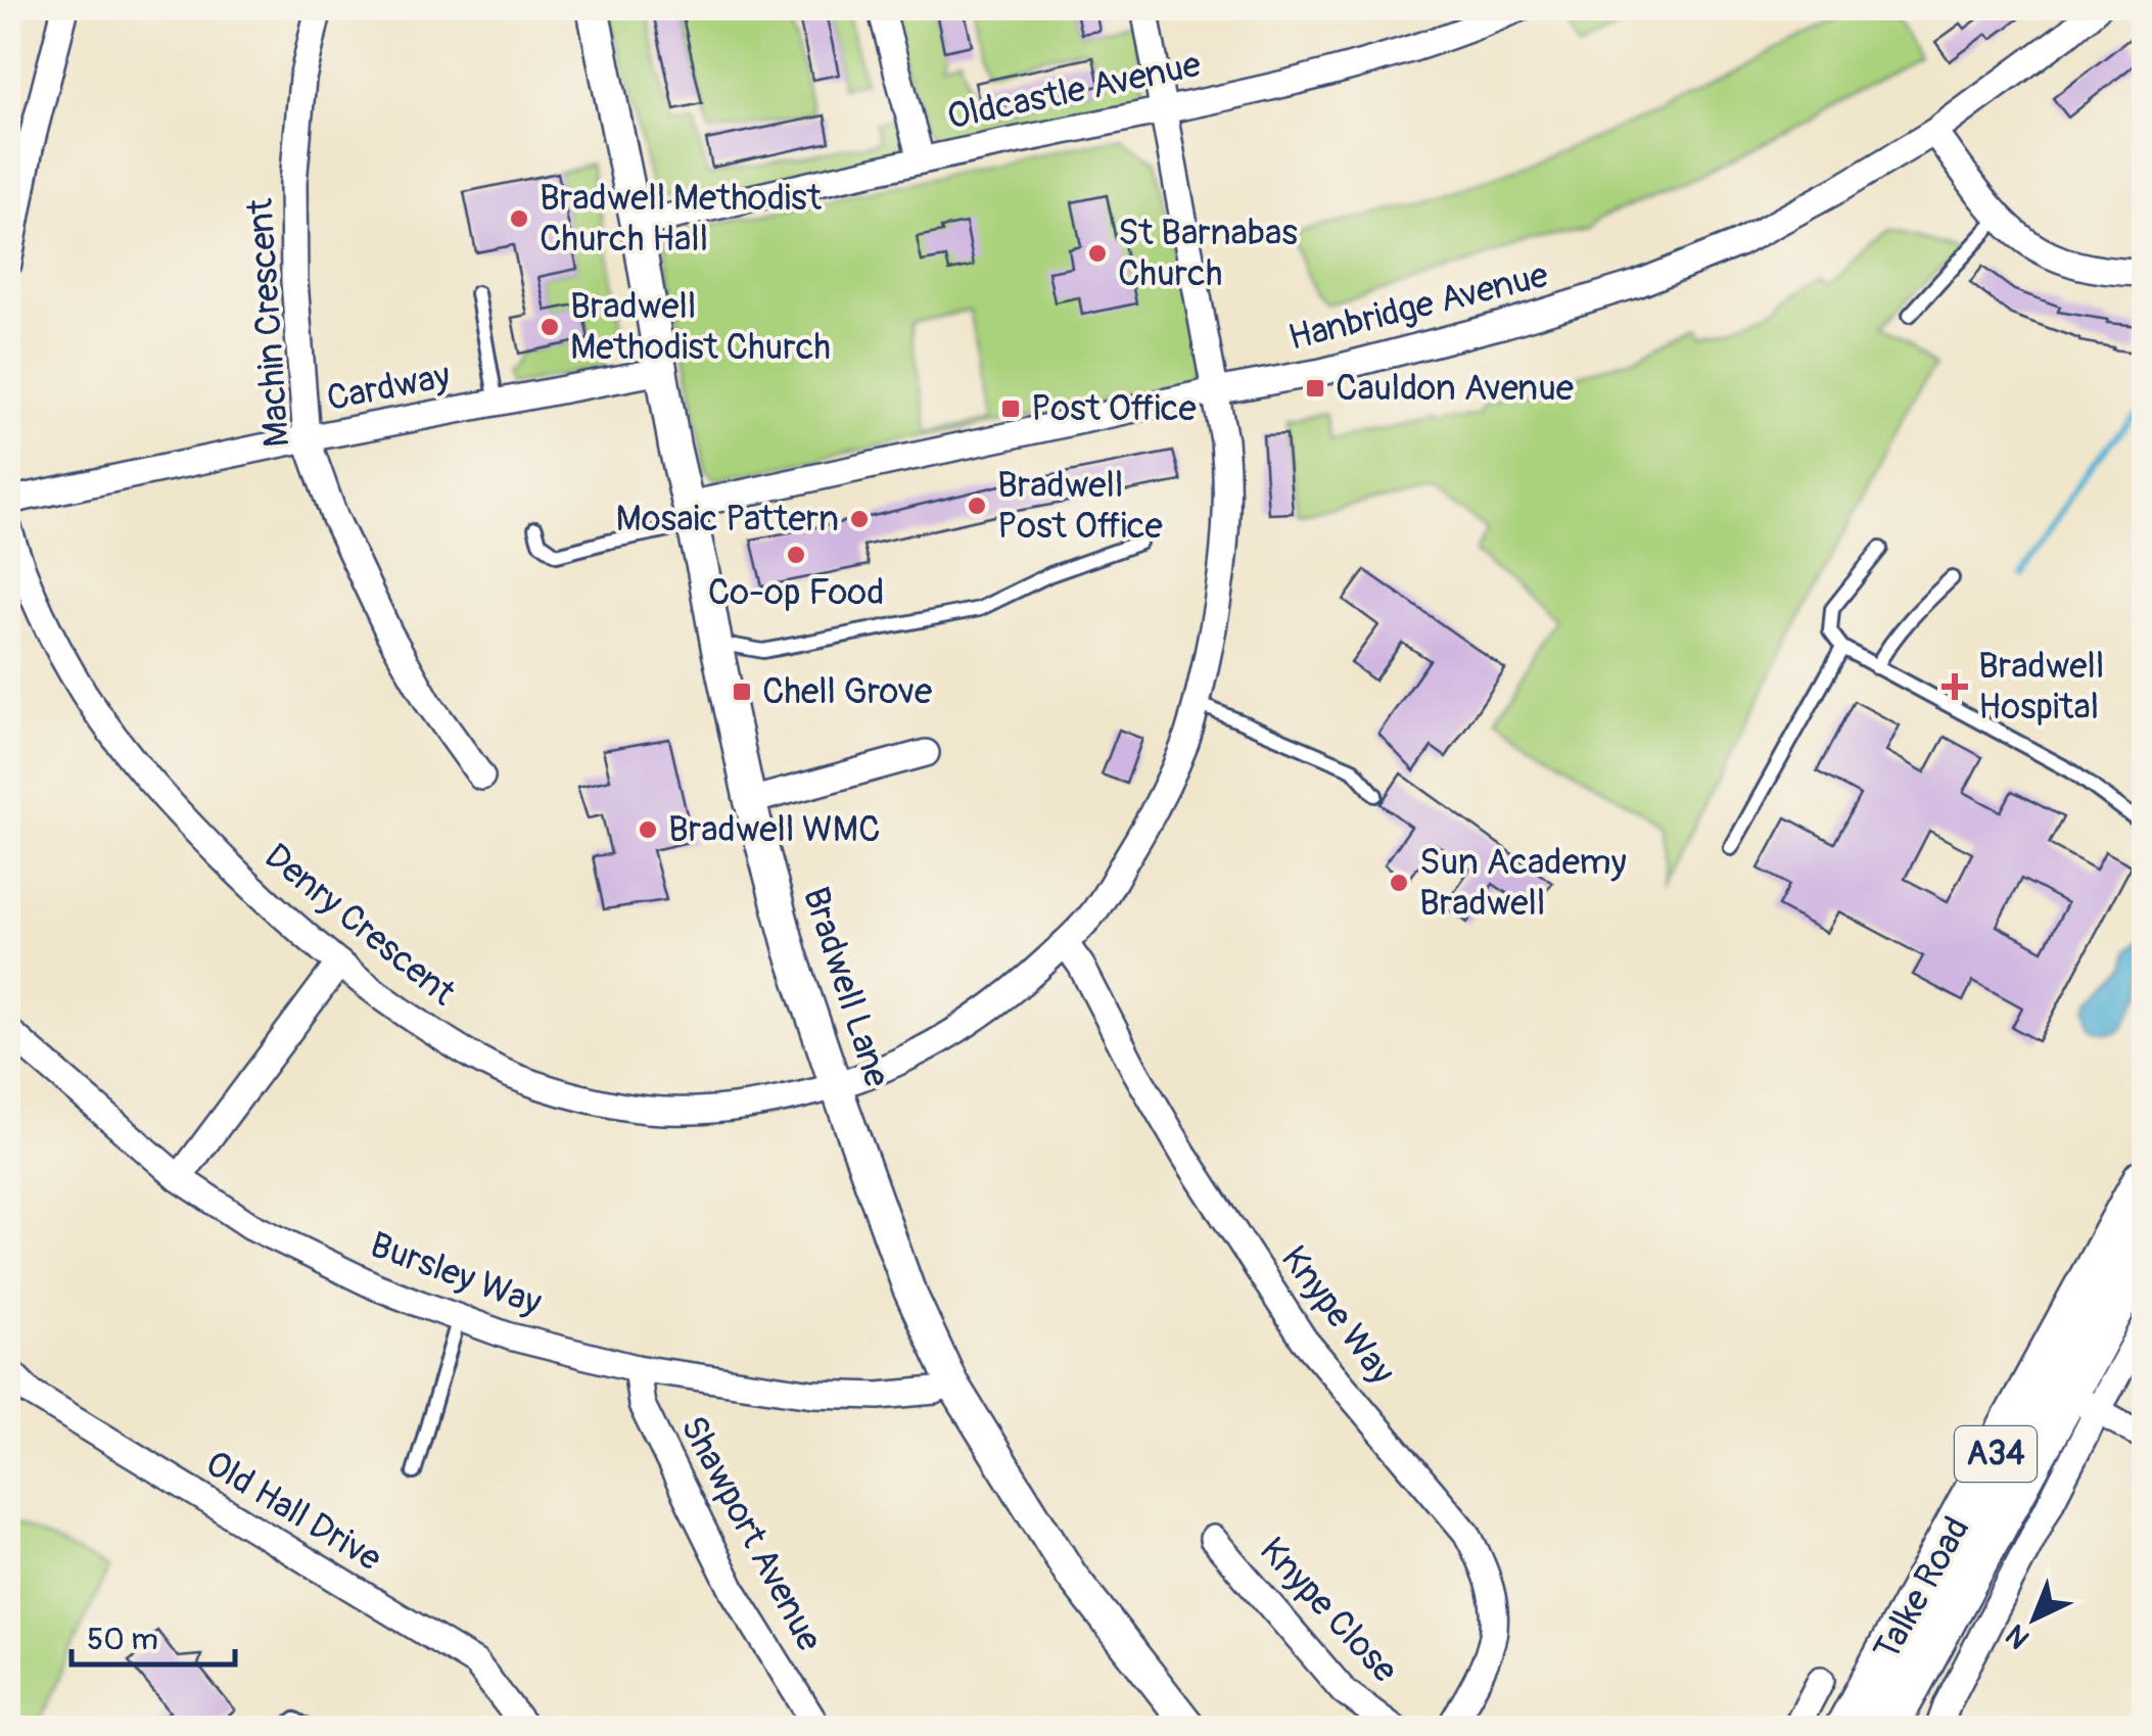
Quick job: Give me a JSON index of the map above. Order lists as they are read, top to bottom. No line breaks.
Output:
{"streets":{"highway":["A34","Talke Road"],"street":["Oldcastle Avenue","Hanbridge Avenue","Machin Crescent","Cardway","Denry Crescent","Bradwell Lane","Bursley Way","Knype Way","Old Hall Drive","Shawport Avenue","Knype Close"]},"crossings":[["Oldcastle Avenue","Bradwell Lane"],["Hanbridge Avenue","Bradwell Lane"],["Machin Crescent","Cardway"],["Cardway","Bradwell Lane"],["Denry Crescent","Bradwell Lane"],["Bradwell Lane","Bursley Way"],["Bursley Way","Shawport Avenue"]],"places":{"other":["Bradwell Methodist Church Hall","St Barnabas Church","Bradwell Methodist Church","Bradwell Post Office","Mosaic Pattern","Co-op Food","Bradwell WMC","Sun Academy Bradwell"],"transit":["Cauldon Avenue","Post Office","Chell Grove"],"health":["Bradwell Hospital"]},"scale_bar":"50 m","north":"bottom left"}
